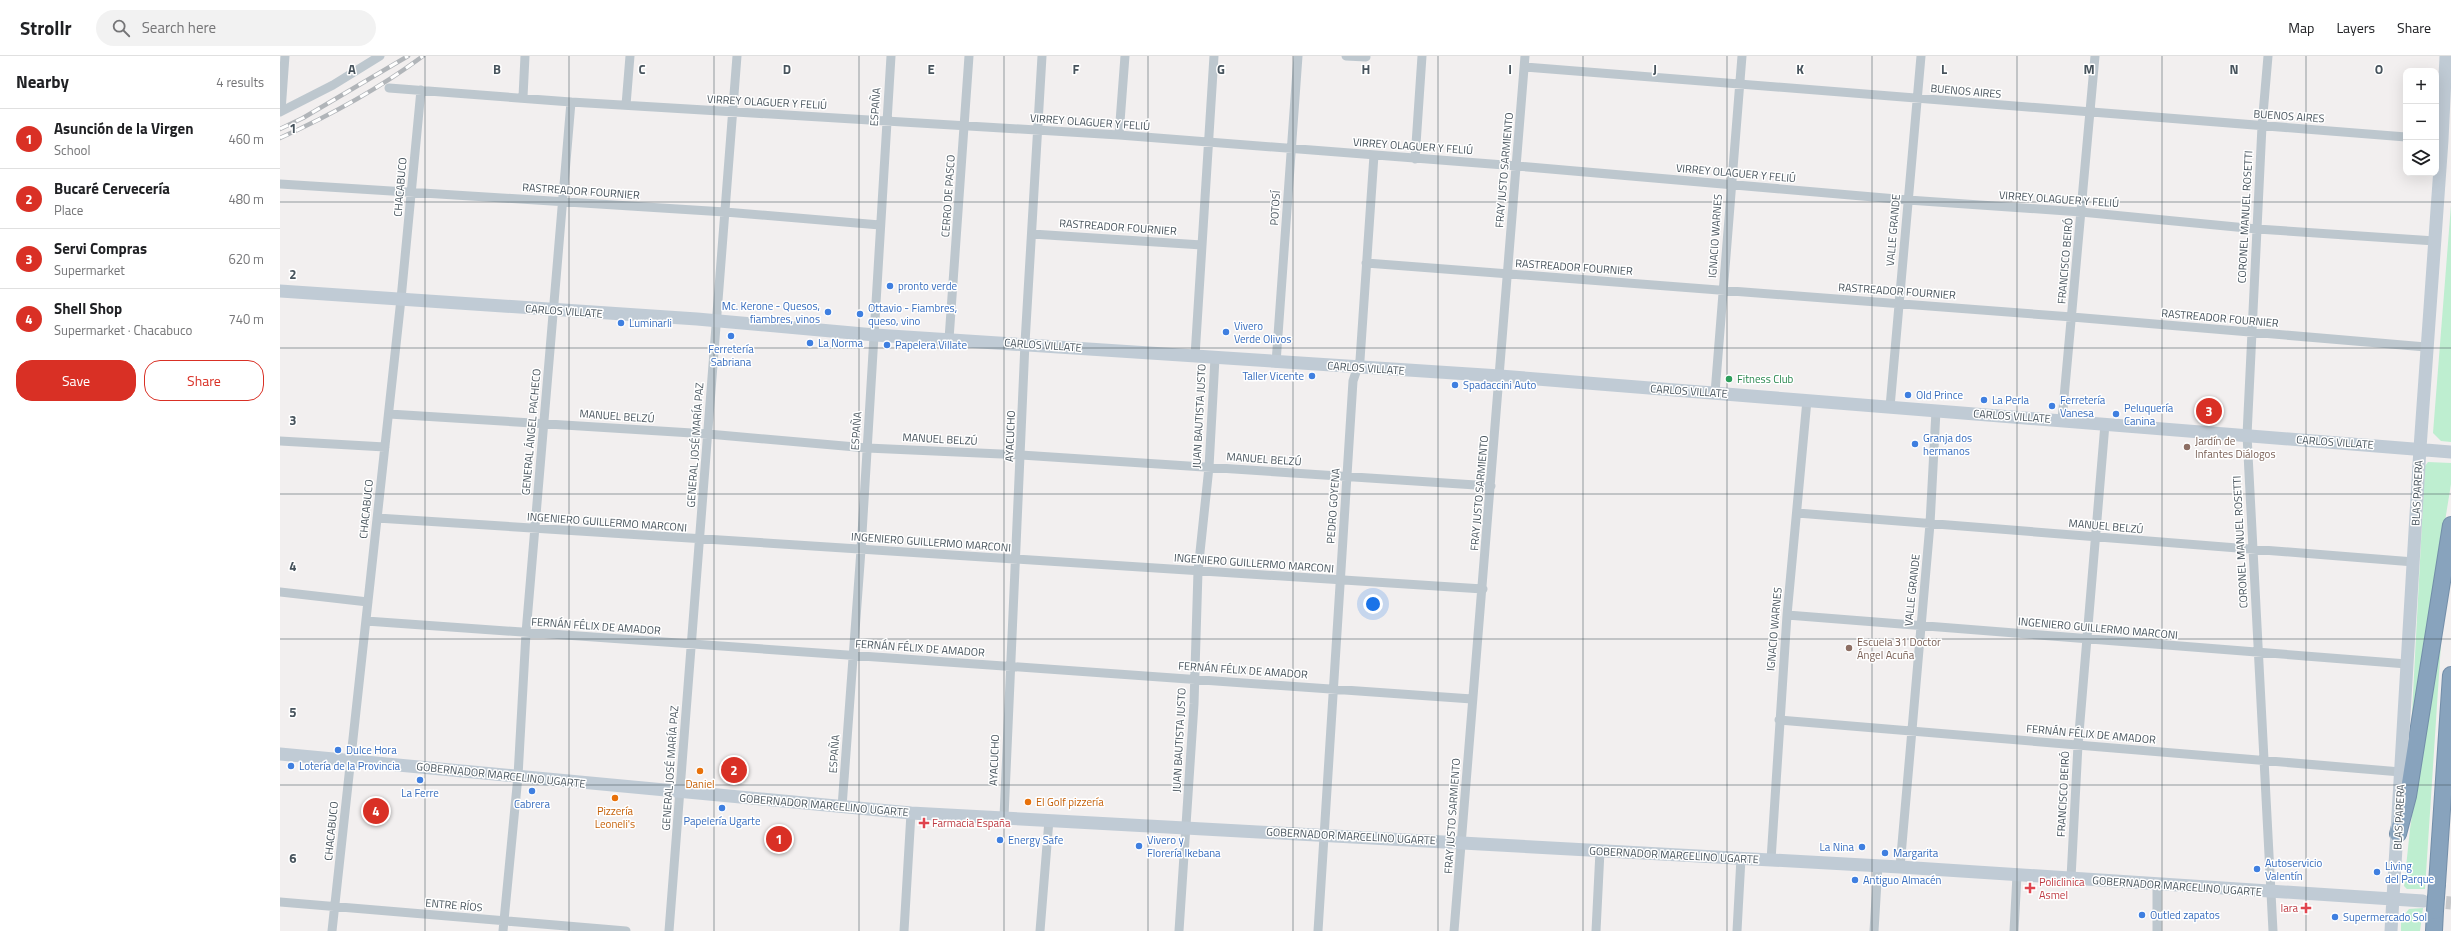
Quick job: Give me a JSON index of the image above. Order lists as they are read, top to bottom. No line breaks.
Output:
{"streets":{"street":["BUENOS AIRES","VIRREY OLAGUER Y FELIÚ","ESPAÑA","FRAY JUSTO SARMIENTO","CHACABUCO","RASTREADOR FOURNIER","CERRO DE PASCO","POTOSÍ","CORONEL MANUEL ROSETTI","VALLE GRANDE","IGNACIO WARNES","FRANCISCO BEIRÓ","CARLOS VILLATE","MANUEL BELZÚ","JUAN BAUTISTA JUSTO","GENERAL ÁNGEL PACHECO","AYACUCHO","GENERAL JOSÉ MARÍA PAZ","BLAS PARERA","PEDRO GOYENA","INGENIERO GUILLERMO MARCONI","FERNÁN FÉLIX DE AMADOR","GOBERNADOR MARCELINO UGARTE","ENTRE RÍOS"]},"crossings":[["BUENOS AIRES","FRAY JUSTO SARMIENTO"],["BUENOS AIRES","CORONEL MANUEL ROSETTI"],["BUENOS AIRES","VALLE GRANDE"],["BUENOS AIRES","IGNACIO WARNES"],["BUENOS AIRES","FRANCISCO BEIRÓ"],["VIRREY OLAGUER Y FELIÚ","ESPAÑA"],["VIRREY OLAGUER Y FELIÚ","FRAY JUSTO SARMIENTO"],["VIRREY OLAGUER Y FELIÚ","CHACABUCO"],["VIRREY OLAGUER Y FELIÚ","CERRO DE PASCO"],["VIRREY OLAGUER Y FELIÚ","POTOSÍ"],["VIRREY OLAGUER Y FELIÚ","CORONEL MANUEL ROSETTI"],["VIRREY OLAGUER Y FELIÚ","VALLE GRANDE"],["VIRREY OLAGUER Y FELIÚ","IGNACIO WARNES"],["VIRREY OLAGUER Y FELIÚ","FRANCISCO BEIRÓ"],["VIRREY OLAGUER Y FELIÚ","JUAN BAUTISTA JUSTO"],["VIRREY OLAGUER Y FELIÚ","GENERAL ÁNGEL PACHECO"],["VIRREY OLAGUER Y FELIÚ","AYACUCHO"],["VIRREY OLAGUER Y FELIÚ","GENERAL JOSÉ MARÍA PAZ"],["VIRREY OLAGUER Y FELIÚ","BLAS PARERA"],["VIRREY OLAGUER Y FELIÚ","PEDRO GOYENA"],["ESPAÑA","RASTREADOR FOURNIER"],["ESPAÑA","CARLOS VILLATE"],["ESPAÑA","MANUEL BELZÚ"],["ESPAÑA","INGENIERO GUILLERMO MARCONI"],["ESPAÑA","FERNÁN FÉLIX DE AMADOR"],["ESPAÑA","GOBERNADOR MARCELINO UGARTE"],["FRAY JUSTO SARMIENTO","RASTREADOR FOURNIER"],["FRAY JUSTO SARMIENTO","CARLOS VILLATE"],["FRAY JUSTO SARMIENTO","MANUEL BELZÚ"],["FRAY JUSTO SARMIENTO","INGENIERO GUILLERMO MARCONI"],["FRAY JUSTO SARMIENTO","FERNÁN FÉLIX DE AMADOR"],["FRAY JUSTO SARMIENTO","GOBERNADOR MARCELINO UGARTE"],["CHACABUCO","RASTREADOR FOURNIER"],["CHACABUCO","CARLOS VILLATE"],["CHACABUCO","MANUEL BELZÚ"],["CHACABUCO","INGENIERO GUILLERMO MARCONI"],["CHACABUCO","FERNÁN FÉLIX DE AMADOR"],["CHACABUCO","GOBERNADOR MARCELINO UGARTE"],["CHACABUCO","ENTRE RÍOS"],["RASTREADOR FOURNIER","CORONEL MANUEL ROSETTI"],["RASTREADOR FOURNIER","VALLE GRANDE"],["RASTREADOR FOURNIER","IGNACIO WARNES"],["RASTREADOR FOURNIER","FRANCISCO BEIRÓ"],["RASTREADOR FOURNIER","JUAN BAUTISTA JUSTO"],["RASTREADOR FOURNIER","GENERAL ÁNGEL PACHECO"],["RASTREADOR FOURNIER","AYACUCHO"],["RASTREADOR FOURNIER","GENERAL JOSÉ MARÍA PAZ"],["RASTREADOR FOURNIER","BLAS PARERA"],["RASTREADOR FOURNIER","PEDRO GOYENA"],["CERRO DE PASCO","CARLOS VILLATE"],["POTOSÍ","CARLOS VILLATE"],["CORONEL MANUEL ROSETTI","CARLOS VILLATE"],["CORONEL MANUEL ROSETTI","MANUEL BELZÚ"],["CORONEL MANUEL ROSETTI","INGENIERO GUILLERMO MARCONI"],["CORONEL MANUEL ROSETTI","FERNÁN FÉLIX DE AMADOR"],["CORONEL MANUEL ROSETTI","GOBERNADOR MARCELINO UGARTE"],["VALLE GRANDE","CARLOS VILLATE"],["VALLE GRANDE","MANUEL BELZÚ"],["VALLE GRANDE","INGENIERO GUILLERMO MARCONI"],["VALLE GRANDE","FERNÁN FÉLIX DE AMADOR"],["VALLE GRANDE","GOBERNADOR MARCELINO UGARTE"],["IGNACIO WARNES","CARLOS VILLATE"],["IGNACIO WARNES","MANUEL BELZÚ"],["IGNACIO WARNES","INGENIERO GUILLERMO MARCONI"],["IGNACIO WARNES","FERNÁN FÉLIX DE AMADOR"],["IGNACIO WARNES","GOBERNADOR MARCELINO UGARTE"],["FRANCISCO BEIRÓ","CARLOS VILLATE"],["FRANCISCO BEIRÓ","MANUEL BELZÚ"],["FRANCISCO BEIRÓ","INGENIERO GUILLERMO MARCONI"],["FRANCISCO BEIRÓ","FERNÁN FÉLIX DE AMADOR"],["FRANCISCO BEIRÓ","GOBERNADOR MARCELINO UGARTE"],["CARLOS VILLATE","JUAN BAUTISTA JUSTO"],["CARLOS VILLATE","GENERAL ÁNGEL PACHECO"],["CARLOS VILLATE","AYACUCHO"],["CARLOS VILLATE","GENERAL JOSÉ MARÍA PAZ"],["CARLOS VILLATE","BLAS PARERA"],["CARLOS VILLATE","PEDRO GOYENA"],["MANUEL BELZÚ","JUAN BAUTISTA JUSTO"],["MANUEL BELZÚ","GENERAL ÁNGEL PACHECO"],["MANUEL BELZÚ","AYACUCHO"],["MANUEL BELZÚ","GENERAL JOSÉ MARÍA PAZ"],["MANUEL BELZÚ","BLAS PARERA"],["MANUEL BELZÚ","PEDRO GOYENA"],["JUAN BAUTISTA JUSTO","INGENIERO GUILLERMO MARCONI"],["JUAN BAUTISTA JUSTO","FERNÁN FÉLIX DE AMADOR"],["JUAN BAUTISTA JUSTO","GOBERNADOR MARCELINO UGARTE"],["GENERAL ÁNGEL PACHECO","INGENIERO GUILLERMO MARCONI"],["GENERAL ÁNGEL PACHECO","FERNÁN FÉLIX DE AMADOR"],["GENERAL ÁNGEL PACHECO","GOBERNADOR MARCELINO UGARTE"],["GENERAL ÁNGEL PACHECO","ENTRE RÍOS"],["AYACUCHO","INGENIERO GUILLERMO MARCONI"],["AYACUCHO","FERNÁN FÉLIX DE AMADOR"],["AYACUCHO","GOBERNADOR MARCELINO UGARTE"],["GENERAL JOSÉ MARÍA PAZ","INGENIERO GUILLERMO MARCONI"],["GENERAL JOSÉ MARÍA PAZ","FERNÁN FÉLIX DE AMADOR"],["GENERAL JOSÉ MARÍA PAZ","GOBERNADOR MARCELINO UGARTE"],["BLAS PARERA","INGENIERO GUILLERMO MARCONI"],["BLAS PARERA","FERNÁN FÉLIX DE AMADOR"],["BLAS PARERA","GOBERNADOR MARCELINO UGARTE"],["PEDRO GOYENA","INGENIERO GUILLERMO MARCONI"],["PEDRO GOYENA","FERNÁN FÉLIX DE AMADOR"],["PEDRO GOYENA","GOBERNADOR MARCELINO UGARTE"]],"places":{"other":["pronto verde","Mc. Kerone - Quesos, fiambres, vinos","Ottavio - Fiambres, queso, vino","Luminarli","Vivero Verde Olivos","Ferretería Sabriana","La Norma","Papelera Villate","Taller Vicente","Fitness Club","Spadaccini Auto","Old Prince","La Perla","Ferretería Vanesa","Peluquería Canina","Granja dos hermanos","Jardín de Infantes Diálogos","Escuela 31 Doctor Ángel Acuña","Dulce Hora","Lotería de la Provincia","Daniel","La Ferre","Cabrera","Pizzería Leoneli's","El Golf pizzería","Papelería Ugarte","Energy Safe","Vivero y Florería Ikebana","La Nina","Margarita","Autoservicio Valentín","Living del Parque","Antiguo Almacén","Outled zapatos","Supermercado Sol"],"health":["Farmacia España","Policlinica Asmel","Iara"]},"page":{"header":"Strollr","search":"Search here","nav":["Map","Layers","Share"],"heading":["Nearby","4 results"],"map_buttons":["+","−"],"list":[{"mark":"1","name":"Asunción de la Virgen","note":"School","value":"460 m"},{"mark":"2","name":"Bucaré Cervecería","note":"Place","value":"480 m"},{"mark":"3","name":"Servi Compras","note":"Supermarket","value":"620 m"},{"mark":"4","name":"Shell Shop","note":"Supermarket · Chacabuco","value":"740 m"}],"buttons":["Save","Share"],"pins":["3","2","4","1"]},"grid":{"columns":["A","B","C","D","E","F","G","H","I","J","K","L","M","N","O"],"rows":["1","2","3","4","5","6"]}}
